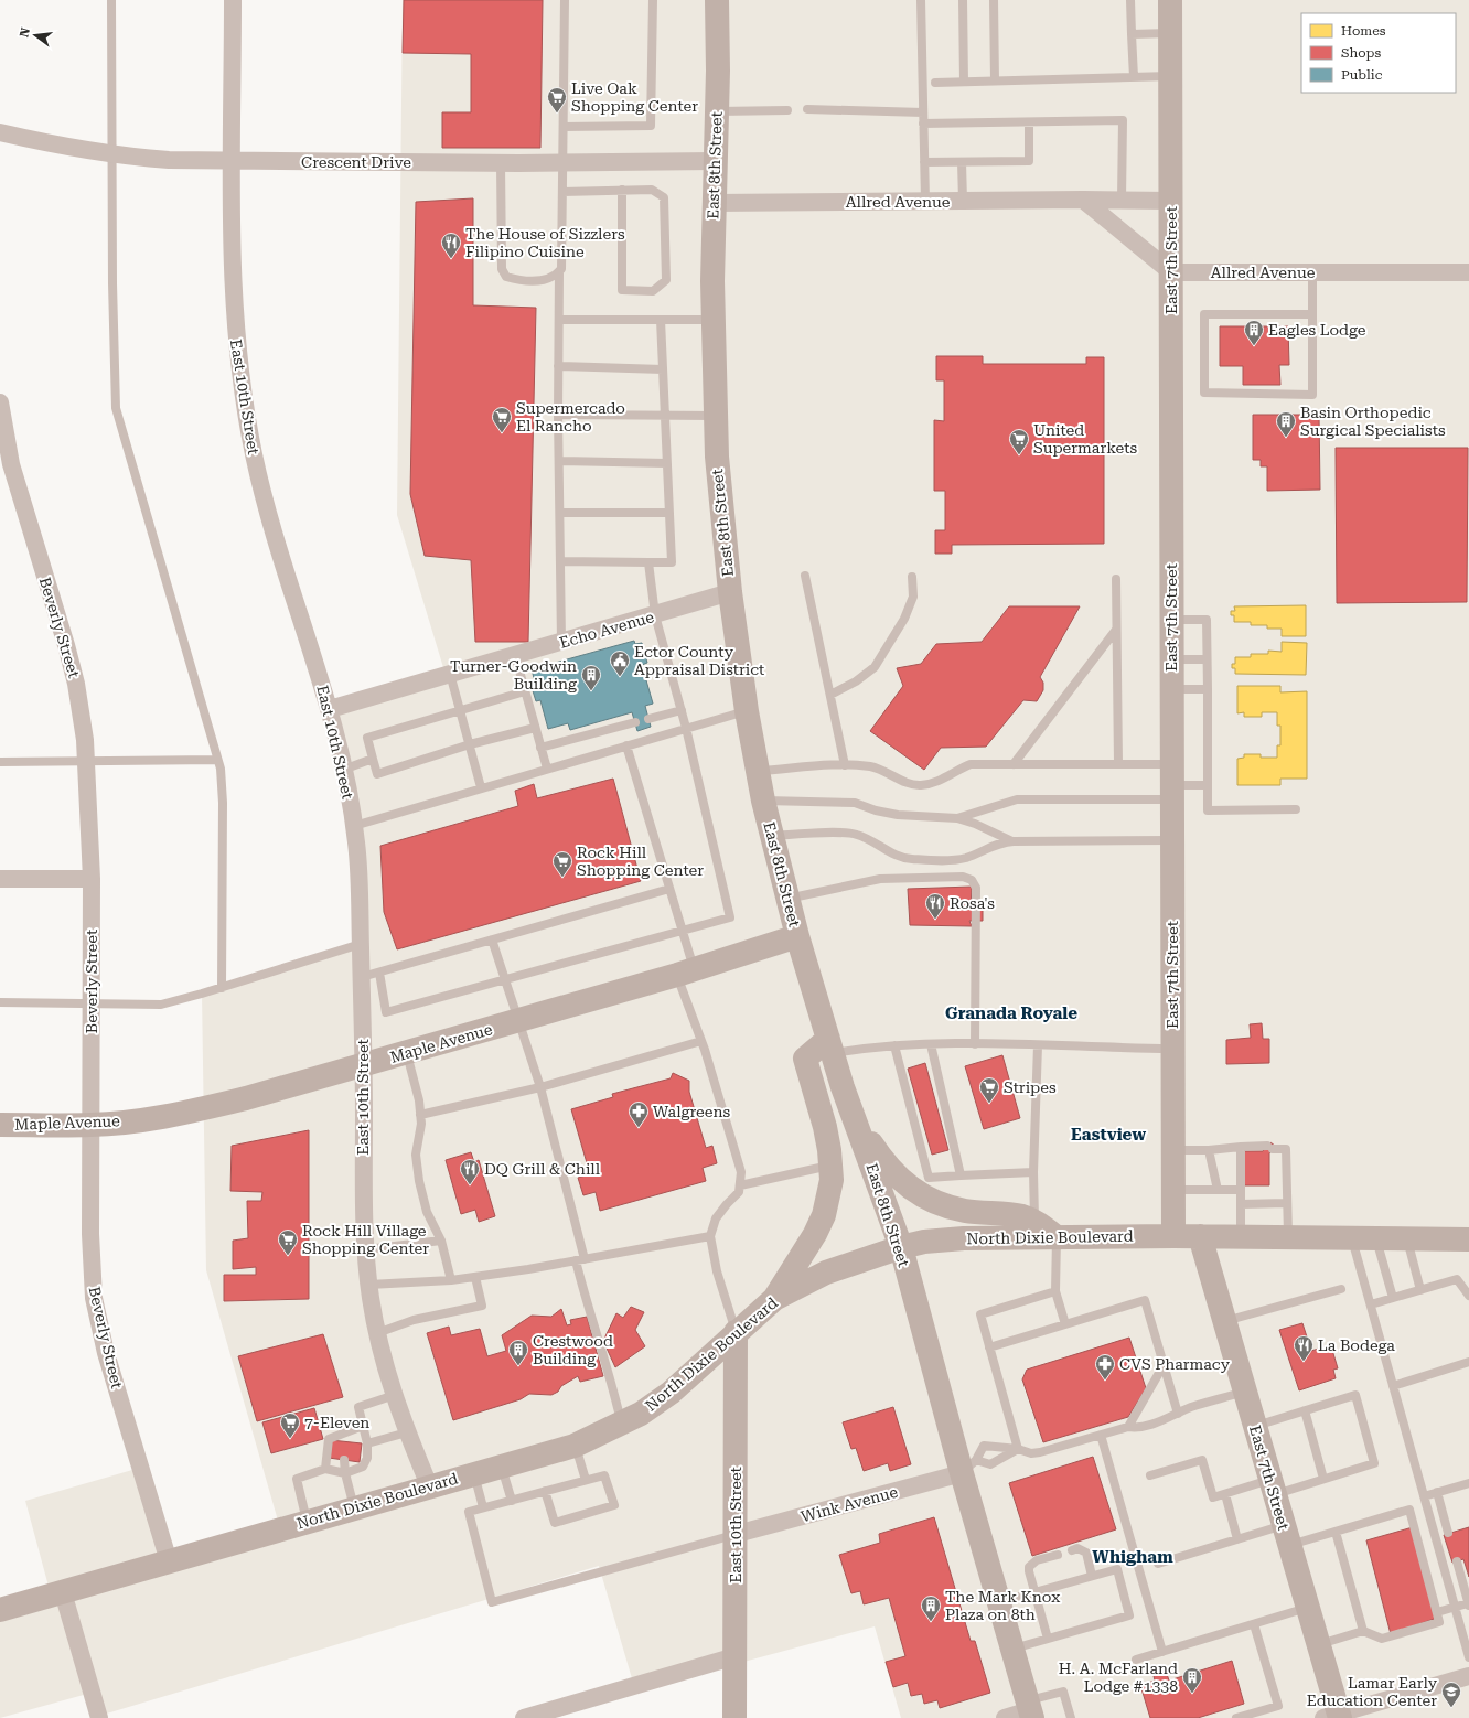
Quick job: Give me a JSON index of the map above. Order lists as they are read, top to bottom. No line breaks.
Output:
{"streets":{"main road":["East 8th Street","East 7th Street","East 10th Street","Maple Avenue","North Dixie Boulevard"],"street":["Crescent Drive","Allred Avenue","Beverly Street","Echo Avenue","Wink Avenue"]},"crossings":[["Crescent Drive","East 8th Street"],["Crescent Drive","East 10th Street"],["East 8th Street","Allred Avenue"],["East 8th Street","Echo Avenue"],["East 8th Street","Maple Avenue"],["East 8th Street","North Dixie Boulevard"],["East 8th Street","Wink Avenue"],["Allred Avenue","East 7th Street"],["East 7th Street","North Dixie Boulevard"],["East 10th Street","Echo Avenue"],["East 10th Street","Maple Avenue"],["East 10th Street","North Dixie Boulevard"],["East 10th Street","Wink Avenue"],["Beverly Street","Maple Avenue"],["Beverly Street","North Dixie Boulevard"]],"districts":["Granada Royale","Eastview","Whigham"],"places":{"supermarket":["Live Oak Shopping Center","Supermercado El Rancho","United Supermarkets","Rock Hill Shopping Center","Stripes","Rock Hill Village Shopping Center","7-Eleven"],"restaurant":["The House of Sizzlers Filipino Cuisine","Rosa's","DQ Grill & Chill","La Bodega"],"building":["Eagles Lodge","Basin Orthopedic Surgical Specialists","Turner-Goodwin Building","Crestwood Building","The Mark Knox Plaza on 8th","H. A. McFarland Lodge #1338"],"public building":["Ector County Appraisal District"],"pharmacy":["Walgreens","CVS Pharmacy"],"school or university":["Lamar Early Education Center"]},"legend":["Homes","Shops","Public"],"north":"left"}
